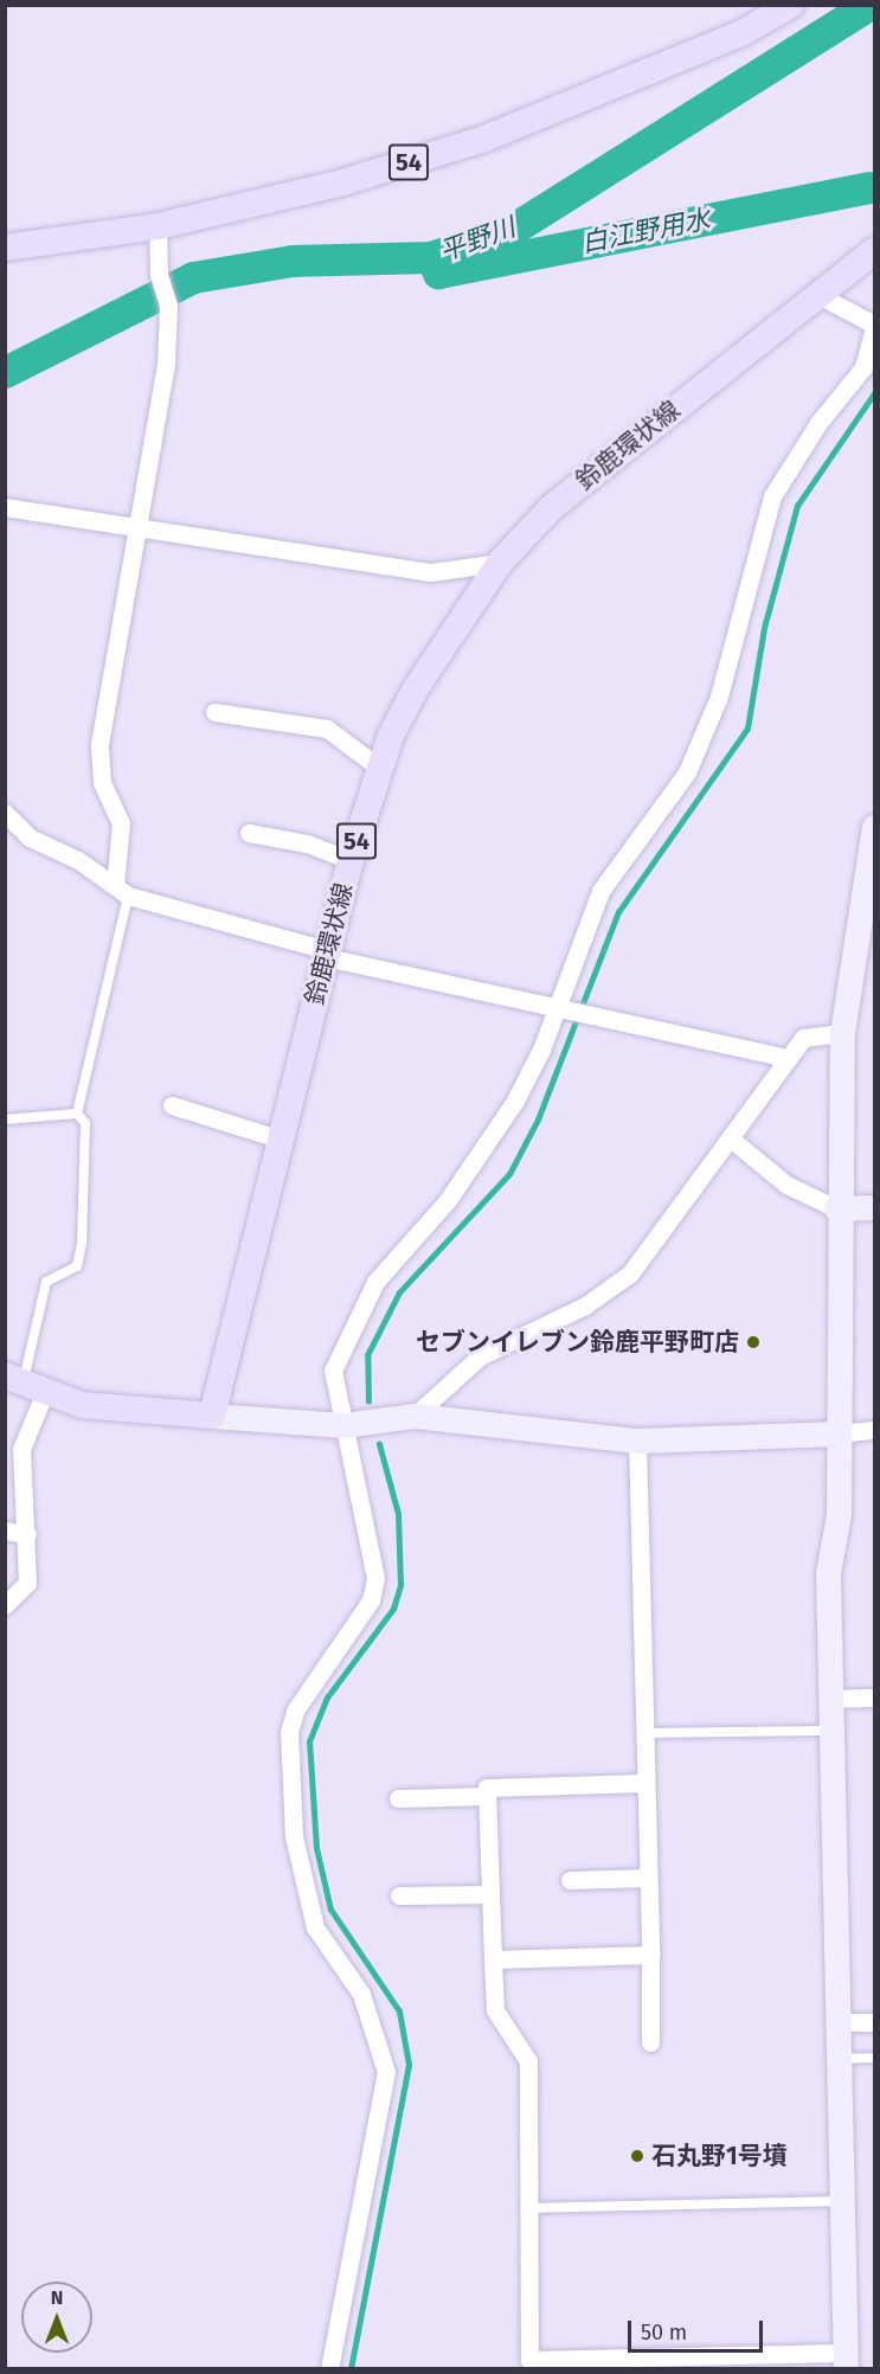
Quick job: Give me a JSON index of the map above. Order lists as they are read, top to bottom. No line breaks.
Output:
{"streets":{"main road":["54","鈴鹿環状線"]},"water":["白江野用水","平野川"],"places":["セブンイレブン鈴鹿平野町店","石丸野1号墳"],"scale_bar":"50 m","north":"top"}
